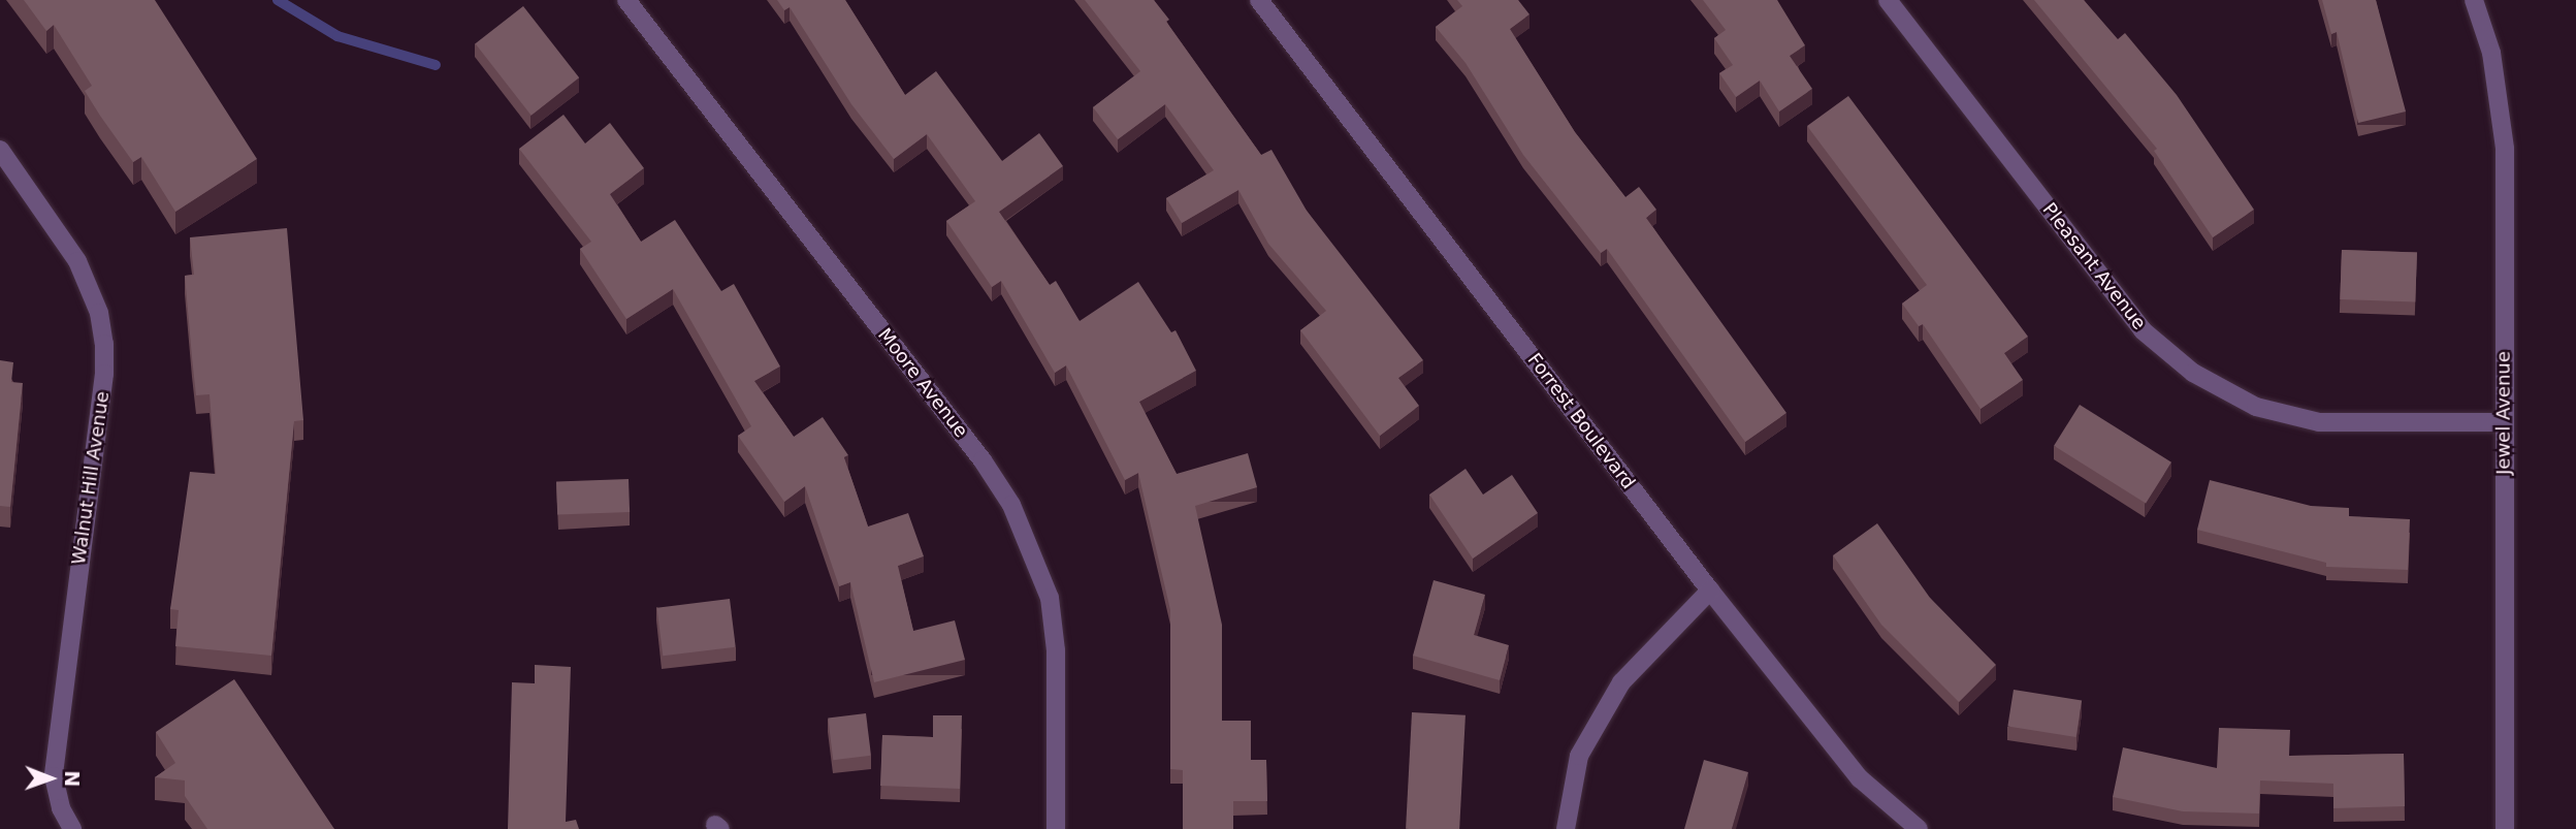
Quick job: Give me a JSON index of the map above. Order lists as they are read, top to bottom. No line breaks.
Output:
{"streets":{"street":["Pleasant Avenue","Moore Avenue","Jewel Avenue","Forrest Boulevard","Walnut Hill Avenue"]},"crossings":[["Pleasant Avenue","Jewel Avenue"]],"north":"right"}
